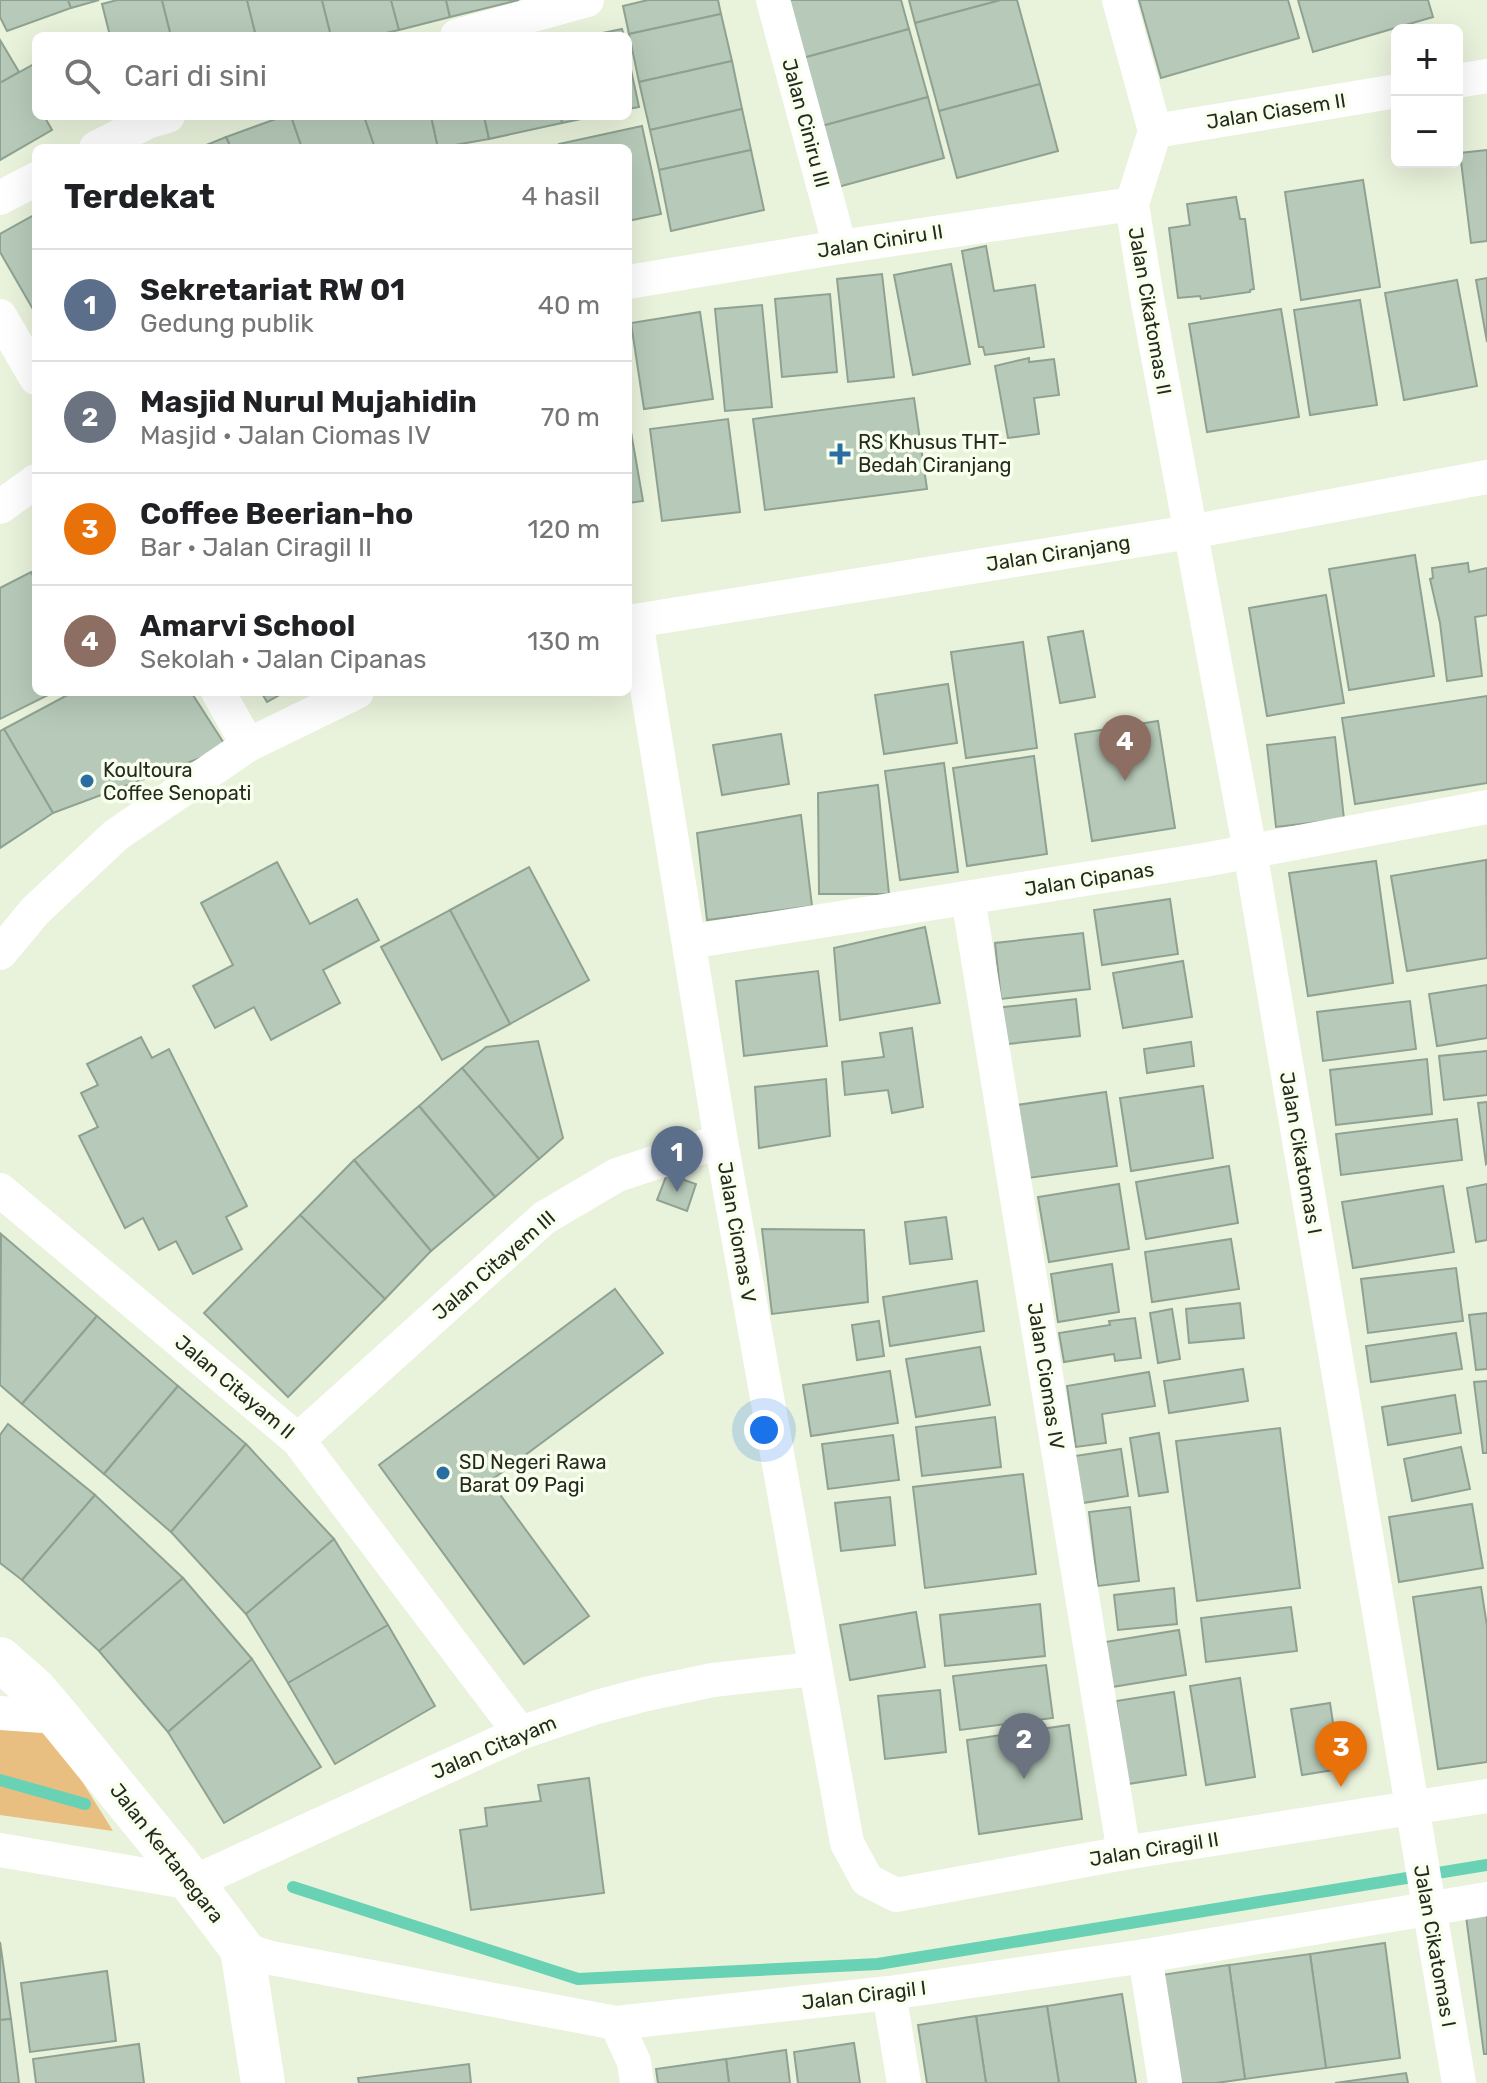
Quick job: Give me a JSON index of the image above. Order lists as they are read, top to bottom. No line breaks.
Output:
{"streets":{"street":["Jalan Ciasem II","Jalan Ciniru III","Jalan Ciniru II","Jalan Cikatomas II","Jalan Ciranjang","Jalan Cipanas","Jalan Cikatomas I","Jalan Ciomas V","Jalan Citayem III","Jalan Ciomas IV","Jalan Citayam II","Jalan Citayam","Jalan Ciragil II","Jalan Kertanegara","Jalan Ciragil I"]},"crossings":[["Jalan Ciasem II","Jalan Cikatomas II"],["Jalan Ciniru III","Jalan Ciniru II"],["Jalan Ciniru II","Jalan Cikatomas II"],["Jalan Cikatomas II","Jalan Ciranjang"],["Jalan Cikatomas II","Jalan Cikatomas I"],["Jalan Ciranjang","Jalan Cikatomas I"],["Jalan Ciranjang","Jalan Ciomas V"],["Jalan Cipanas","Jalan Cikatomas I"],["Jalan Cipanas","Jalan Ciomas V"],["Jalan Cipanas","Jalan Ciomas IV"],["Jalan Cikatomas I","Jalan Ciragil II"],["Jalan Cikatomas I","Jalan Ciragil I"],["Jalan Ciomas V","Jalan Citayem III"],["Jalan Ciomas V","Jalan Citayam"],["Jalan Ciomas V","Jalan Ciragil II"],["Jalan Citayem III","Jalan Citayam II"],["Jalan Ciomas IV","Jalan Ciragil II"],["Jalan Citayam II","Jalan Citayam"],["Jalan Citayam","Jalan Kertanegara"],["Jalan Kertanegara","Jalan Ciragil I"]],"places":{"health":["RS Khusus THT- Bedah Ciranjang"],"other":["Koultoura Coffee Senopati","SD Negeri Rawa Barat 09 Pagi"]},"page":{"map_buttons":["+","−"],"search":"Cari di sini","heading":["Terdekat","4 hasil"],"list":[{"mark":"1","name":"Sekretariat RW 01","note":"Gedung publik","value":"40 m"},{"mark":"2","name":"Masjid Nurul Mujahidin","note":"Masjid · Jalan Ciomas IV","value":"70 m"},{"mark":"3","name":"Coffee Beerian-ho","note":"Bar · Jalan Ciragil II","value":"120 m"},{"mark":"4","name":"Amarvi School","note":"Sekolah · Jalan Cipanas","value":"130 m"}],"pins":["4","1","2","3"]}}
